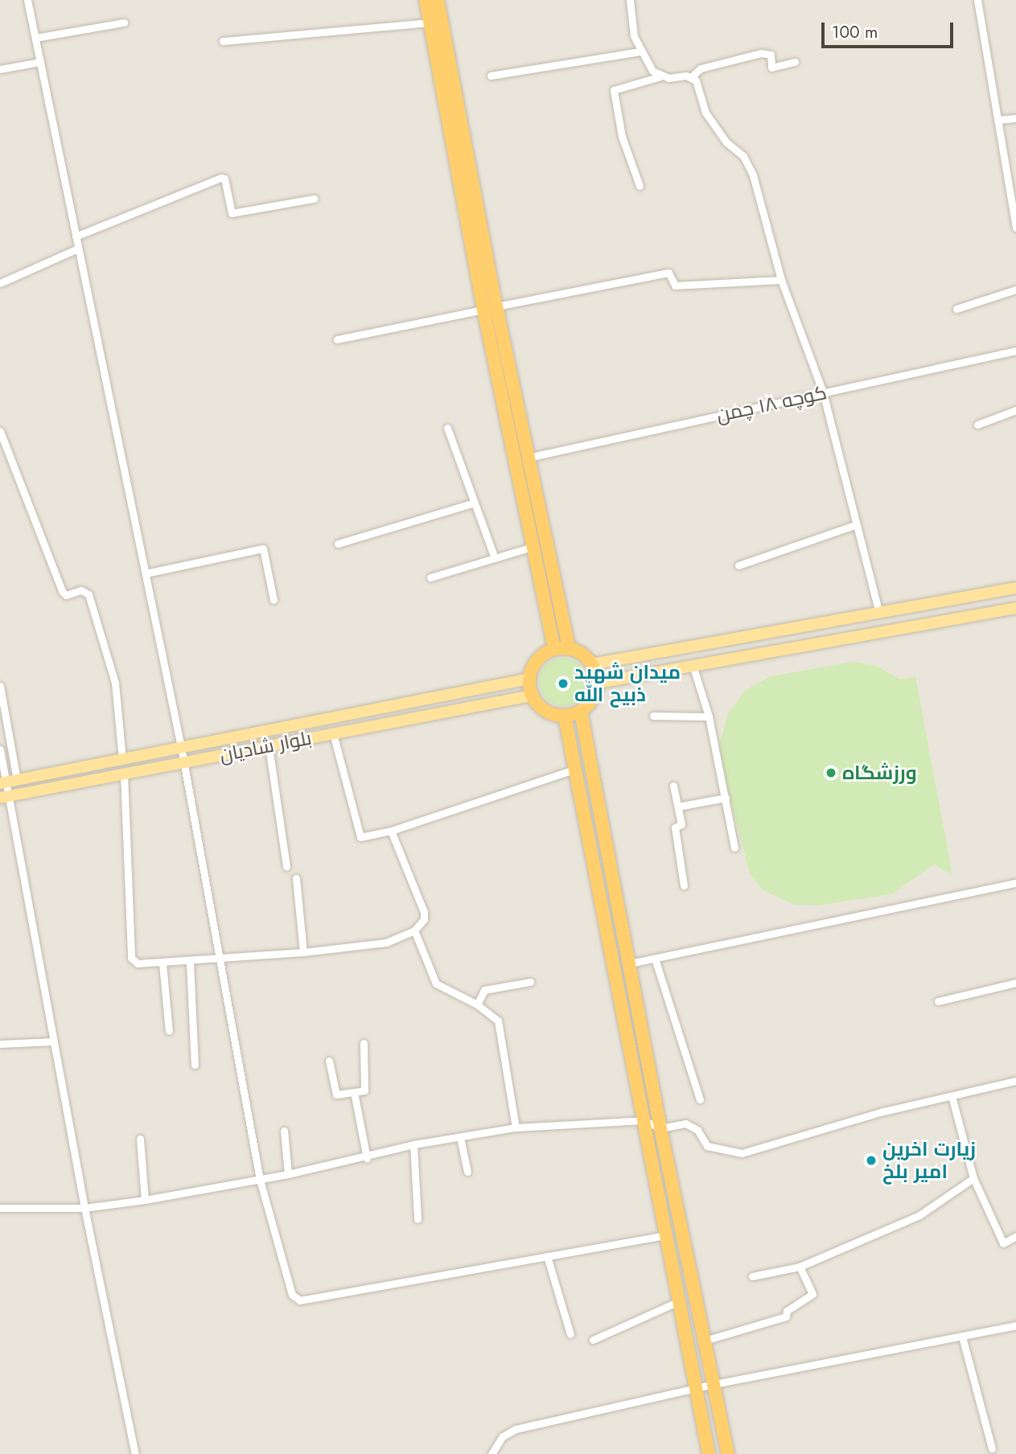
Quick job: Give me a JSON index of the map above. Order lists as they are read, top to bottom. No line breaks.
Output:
{"streets":{"main road":["بلوار شادیان"],"street":["كوچه ١٨ چمن"]},"places":["میدان شهید ذبیح الله","ورزشگاه","زیارت اخرین امیر بلخ"],"scale_bar":"100 m"}
